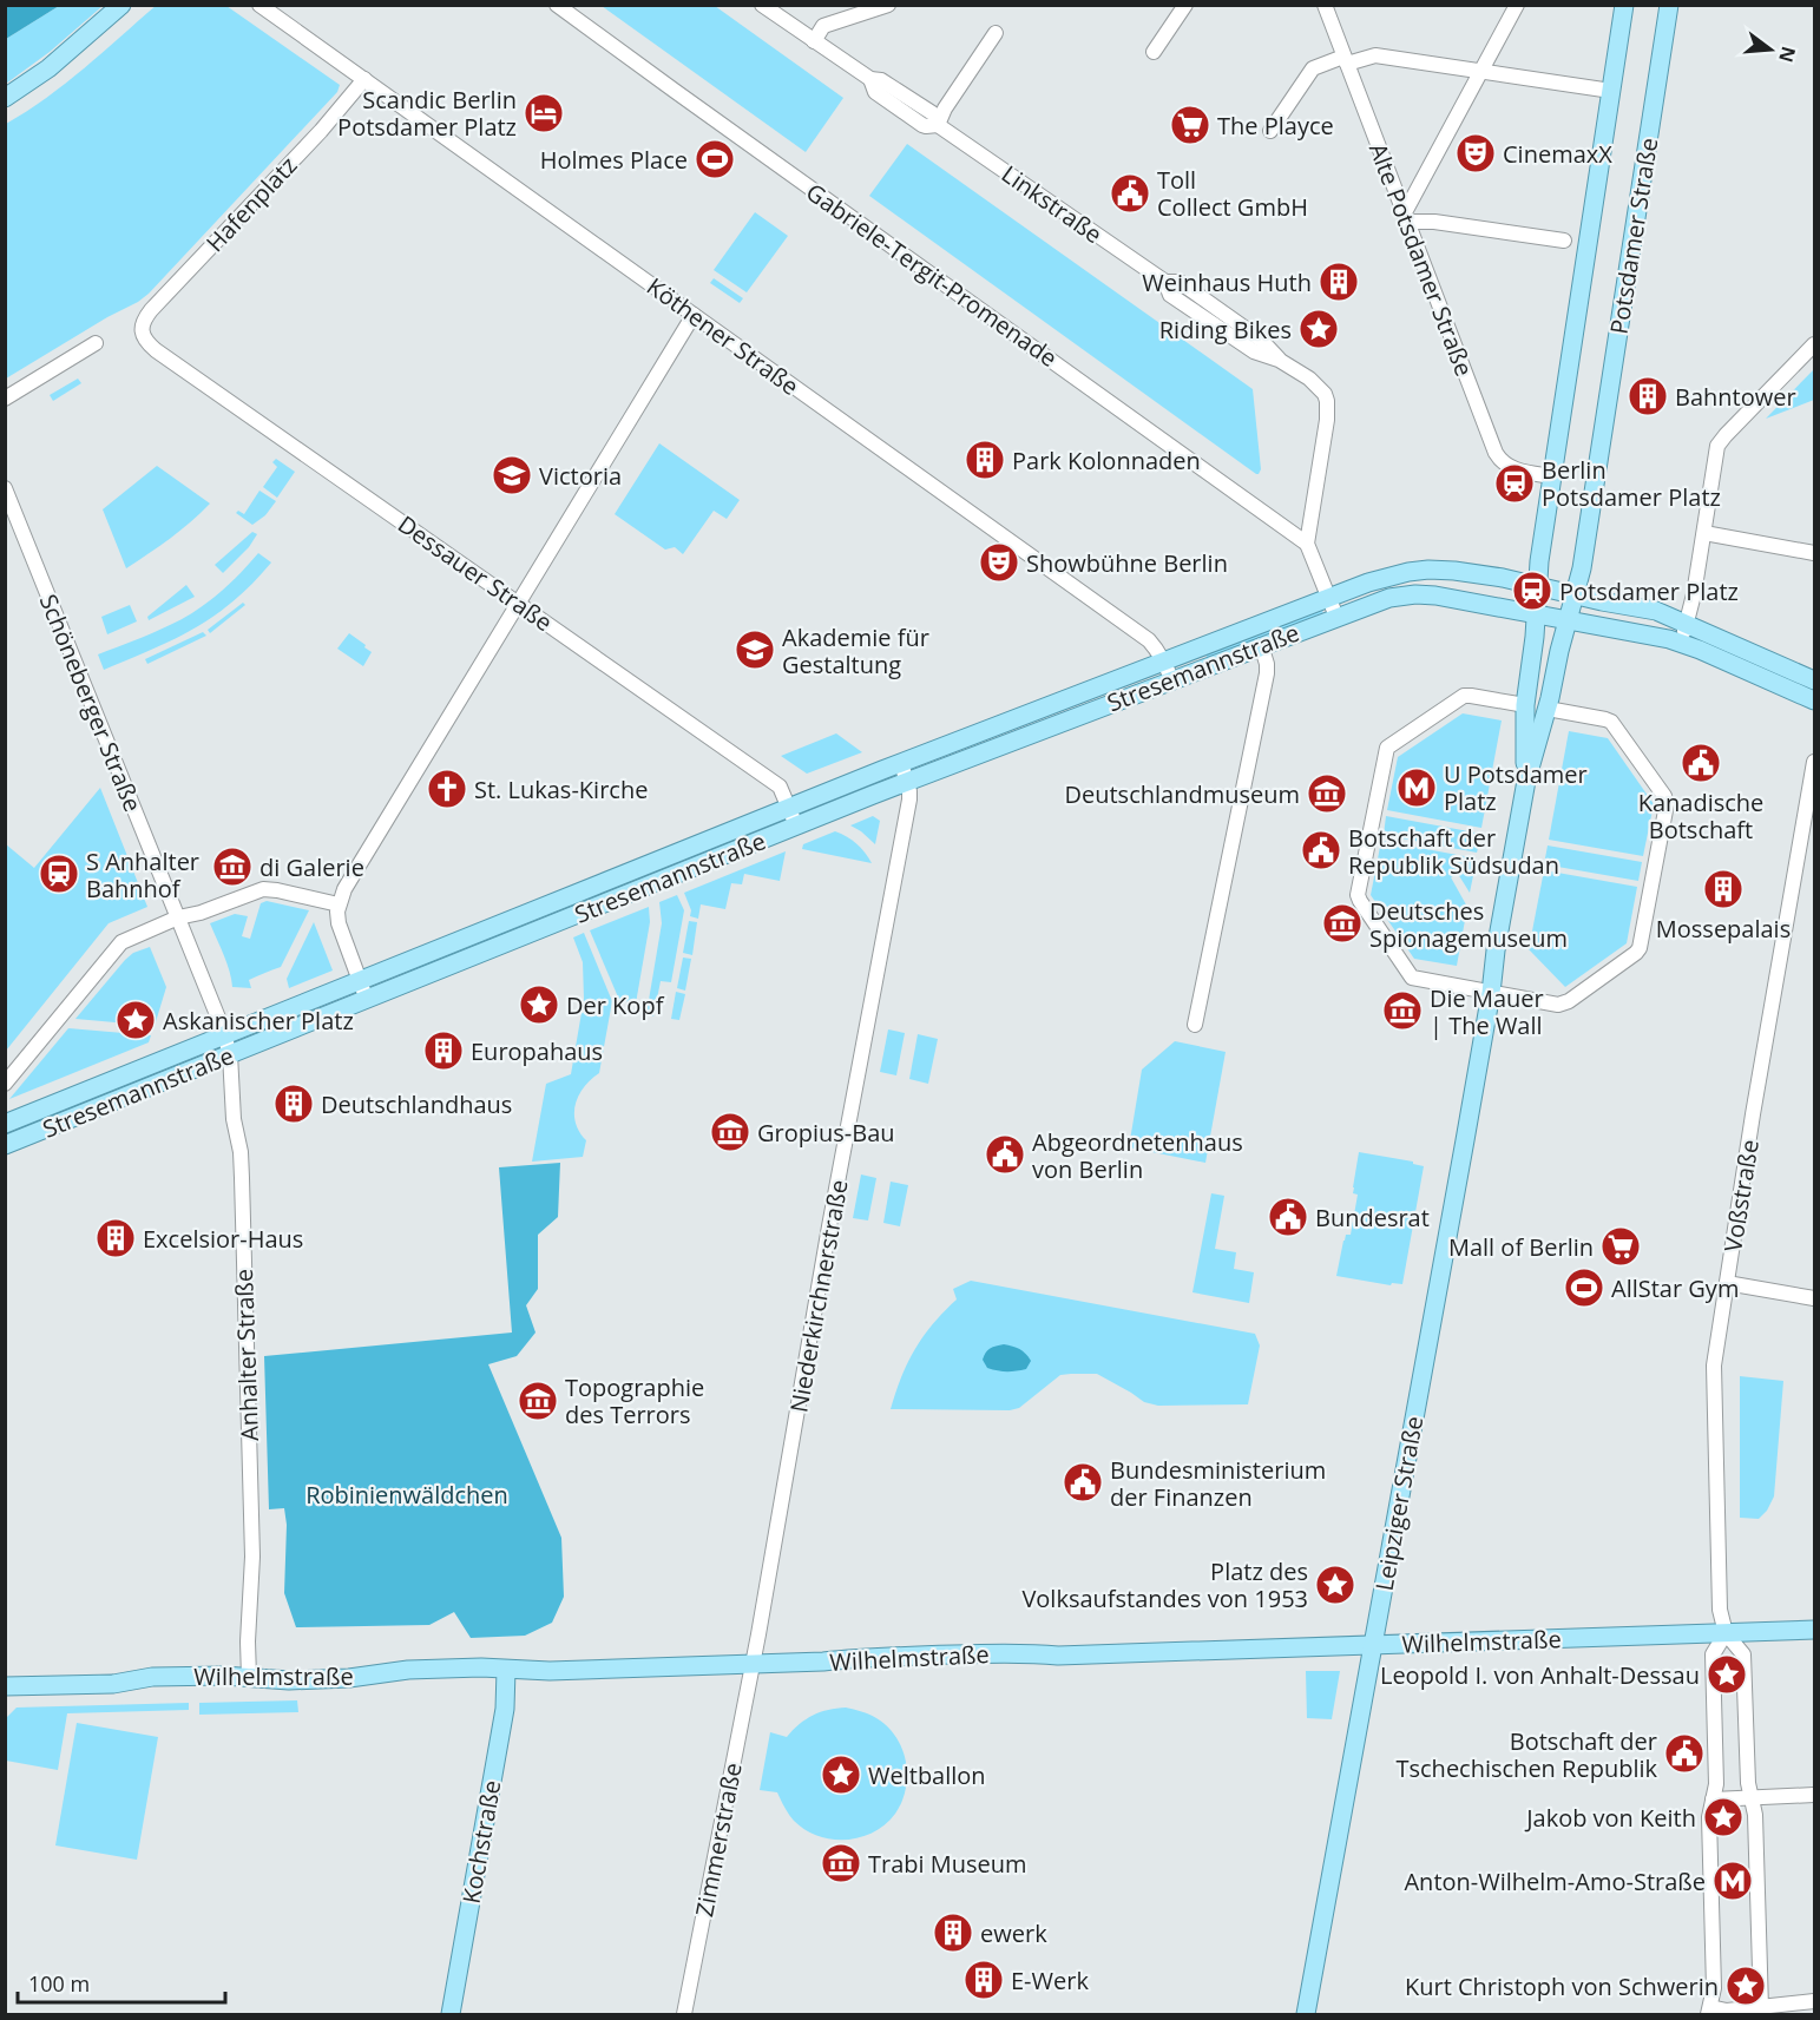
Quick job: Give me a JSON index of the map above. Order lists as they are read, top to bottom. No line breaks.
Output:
{"streets":{"main road":["Potsdamer Straße","Stresemannstraße","Leipziger Straße","Wilhelmstraße","Kochstraße"],"street":["Hafenplatz","Linkstraße","Alte Potsdamer Straße","Gabriele-Tergit-Promenade","Köthener Straße","Dessauer Straße","Schöneberger Straße","Voßstraße","Niederkirchnerstraße","Anhalter Straße","Zimmerstraße"]},"crossings":[["Hafenplatz","Köthener Straße"],["Hafenplatz","Dessauer Straße"],["Linkstraße","Gabriele-Tergit-Promenade"],["Potsdamer Straße","Alte Potsdamer Straße"],["Köthener Straße","Stresemannstraße"],["Dessauer Straße","Stresemannstraße"],["Stresemannstraße","Schöneberger Straße"],["Stresemannstraße","Niederkirchnerstraße"],["Stresemannstraße","Anhalter Straße"],["Schöneberger Straße","Anhalter Straße"],["Voßstraße","Wilhelmstraße"],["Niederkirchnerstraße","Wilhelmstraße"],["Niederkirchnerstraße","Zimmerstraße"],["Anhalter Straße","Wilhelmstraße"],["Leipziger Straße","Wilhelmstraße"],["Wilhelmstraße","Zimmerstraße"],["Wilhelmstraße","Kochstraße"]],"parks":["Robinienwäldchen"],"places":{"hotel":["Scandic Berlin Potsdamer Platz"],"supermarket":["The Playce","Mall of Berlin"],"theatre":["CinemaxX","Showbühne Berlin"],"sports":["Holmes Place","AllStar Gym"],"public building":["Toll Collect GmbH","Kanadische Botschaft","Botschaft der Republik Südsudan","Abgeordnetenhaus von Berlin","Bundesrat","Bundesministerium der Finanzen","Botschaft der Tschechischen Republik"],"building":["Weinhaus Huth","Bahntower","Park Kolonnaden","Mossepalais","Europahaus","Deutschlandhaus","Excelsior-Haus","ewerk","E-Werk"],"place":["Riding Bikes","Der Kopf","Askanischer Platz","Platz des Volksaufstandes von 1953","Leopold I. von Anhalt-Dessau","Weltballon","Jakob von Keith","Kurt Christoph von Schwerin"],"school or university":["Victoria","Akademie für Gestaltung"],"station":["Berlin Potsdamer Platz","Potsdamer Platz","S Anhalter Bahnhof"],"metro station":["U Potsdamer Platz","Anton-Wilhelm-Amo-Straße"],"church":["St. Lukas-Kirche"],"museum":["Deutschlandmuseum","di Galerie","Deutsches Spionagemuseum","Die Mauer | The Wall","Gropius-Bau","Topographie des Terrors","Trabi Museum"]},"scale_bar":"100 m","north":"right"}
